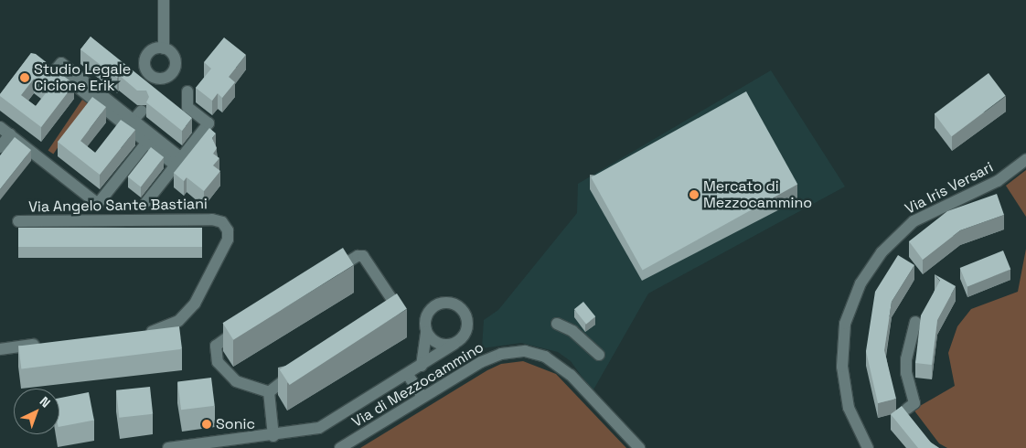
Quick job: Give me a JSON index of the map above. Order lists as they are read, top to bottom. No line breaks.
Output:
{"streets":{"street":["Via Iris Versari","Via Angelo Sante Bastiani","Via di Mezzocammino"]},"places":["Studio Legale Cicione Erik","Mercato di Mezzocammino","Sonic"],"north":"top right"}
